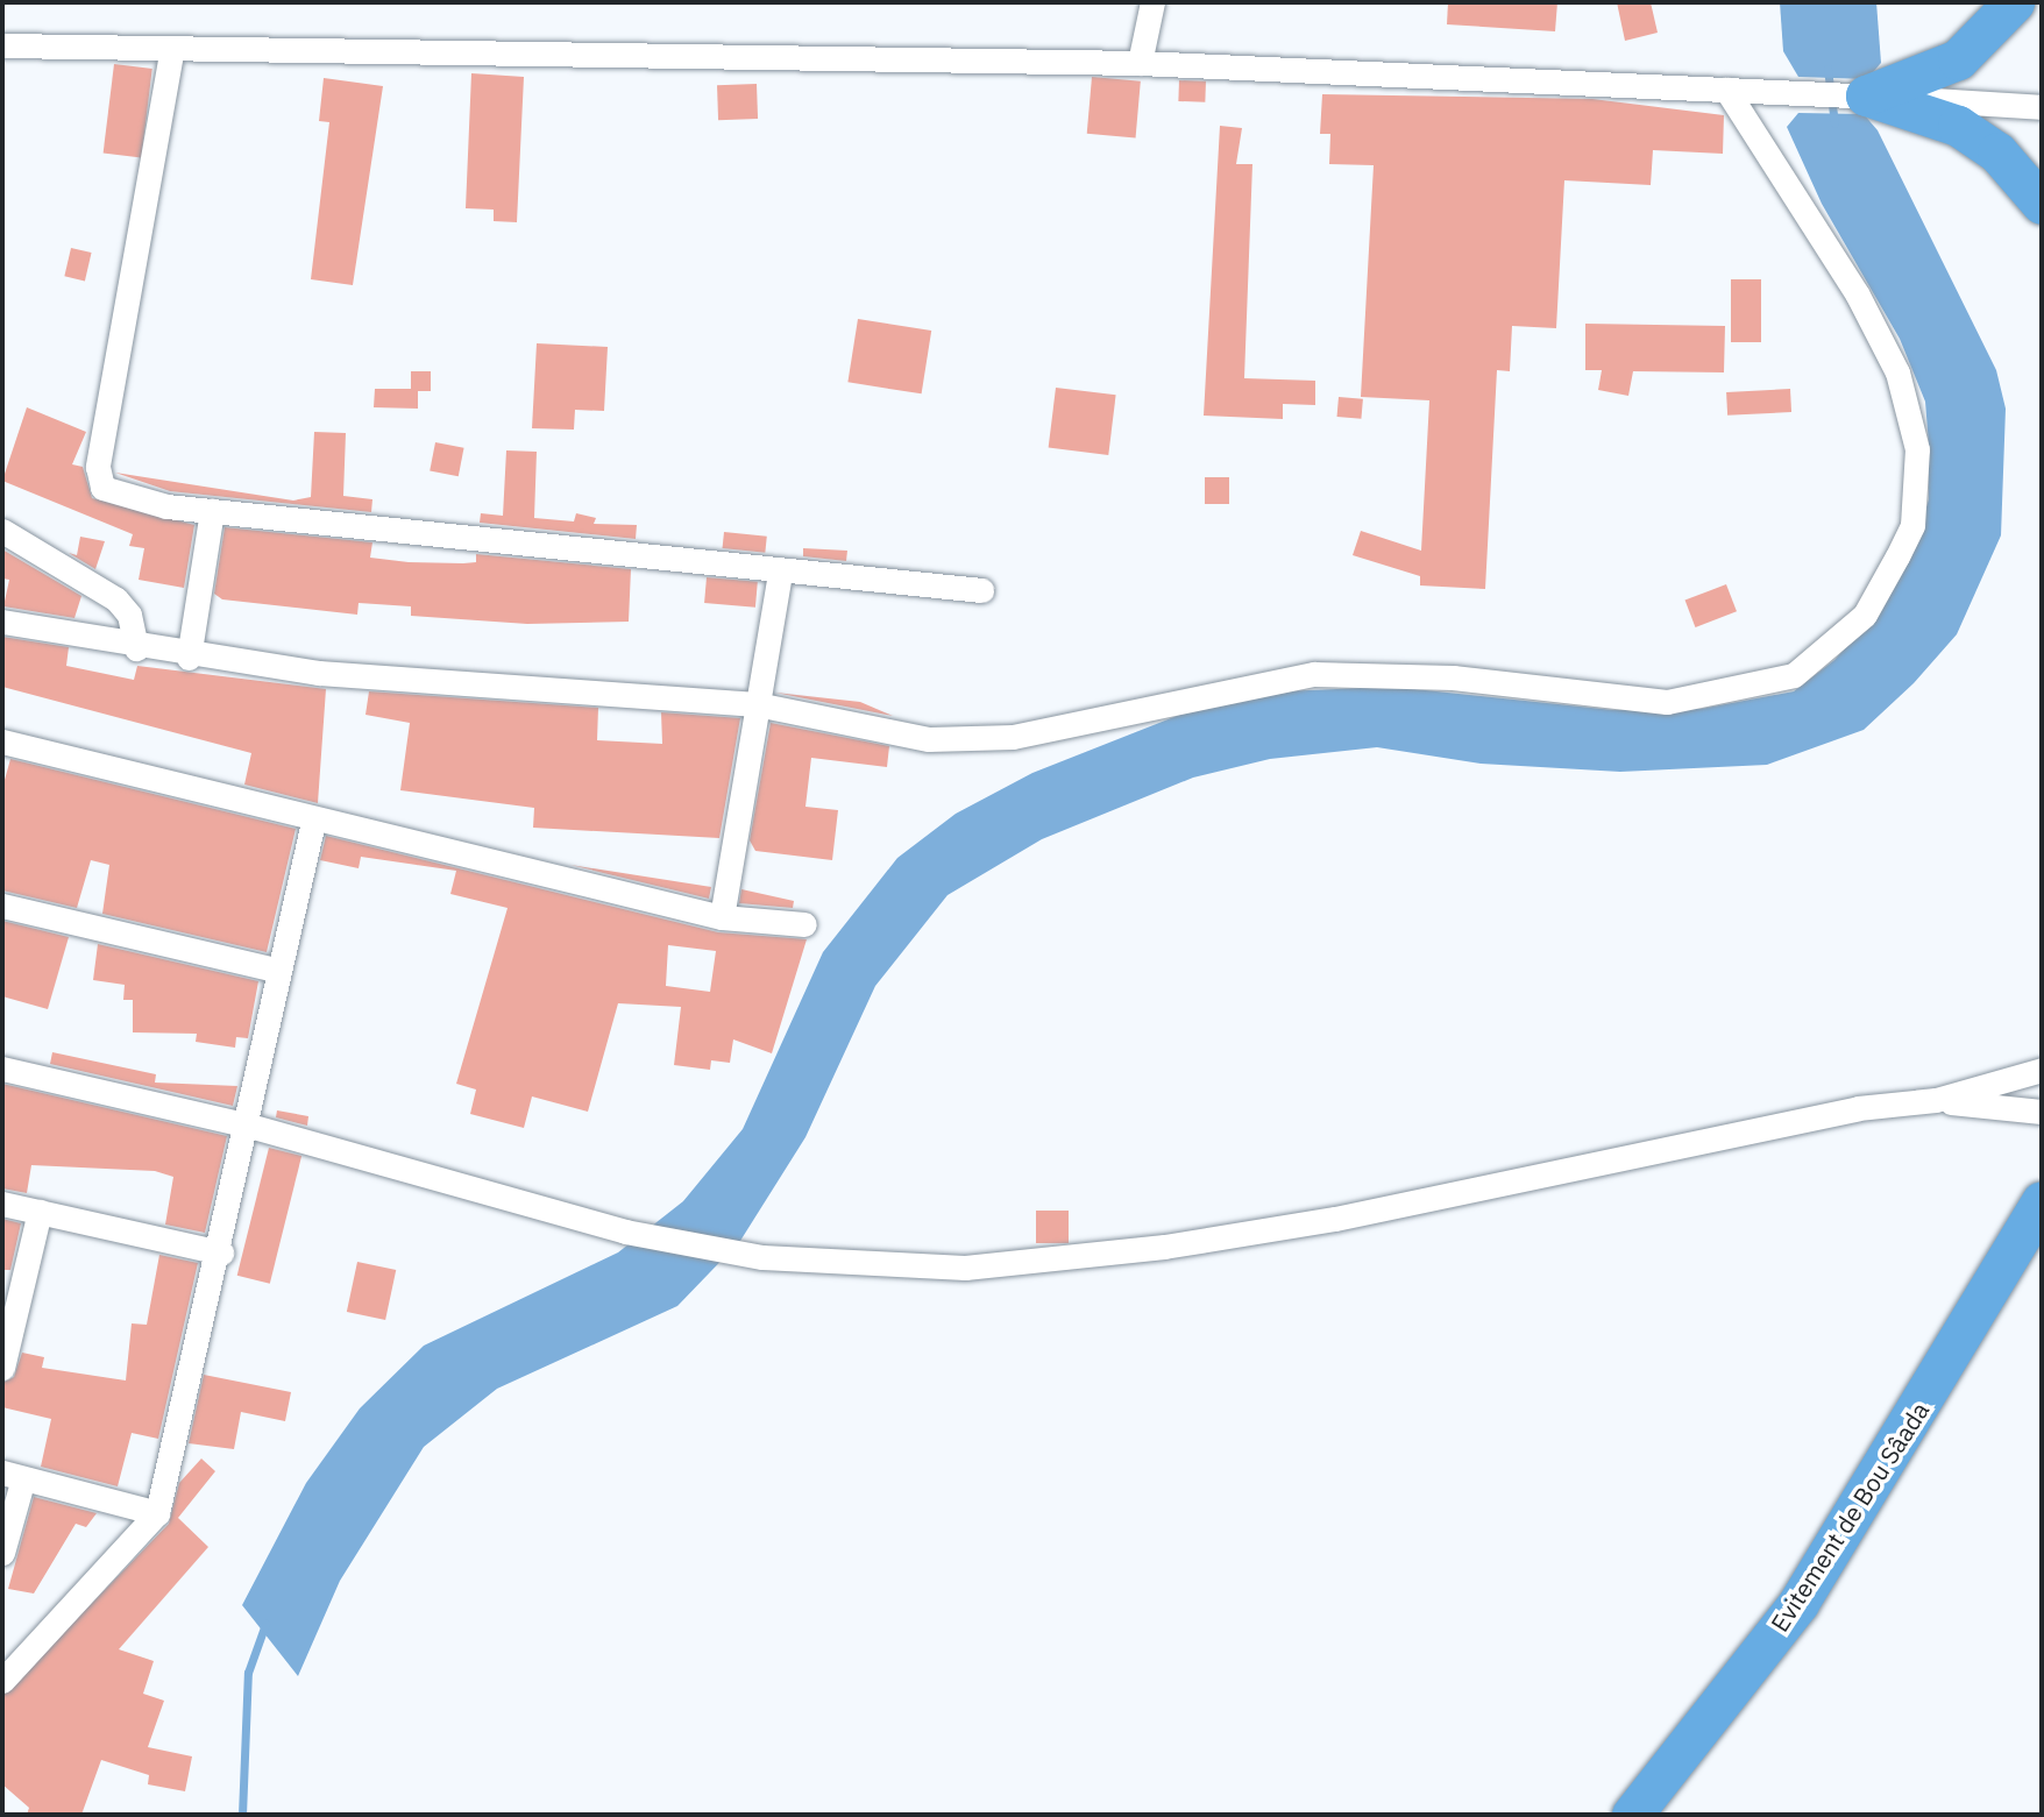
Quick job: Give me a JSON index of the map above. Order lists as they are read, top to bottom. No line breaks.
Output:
{"streets":{"highway":["Evitement de Bou Sâada"]}}
